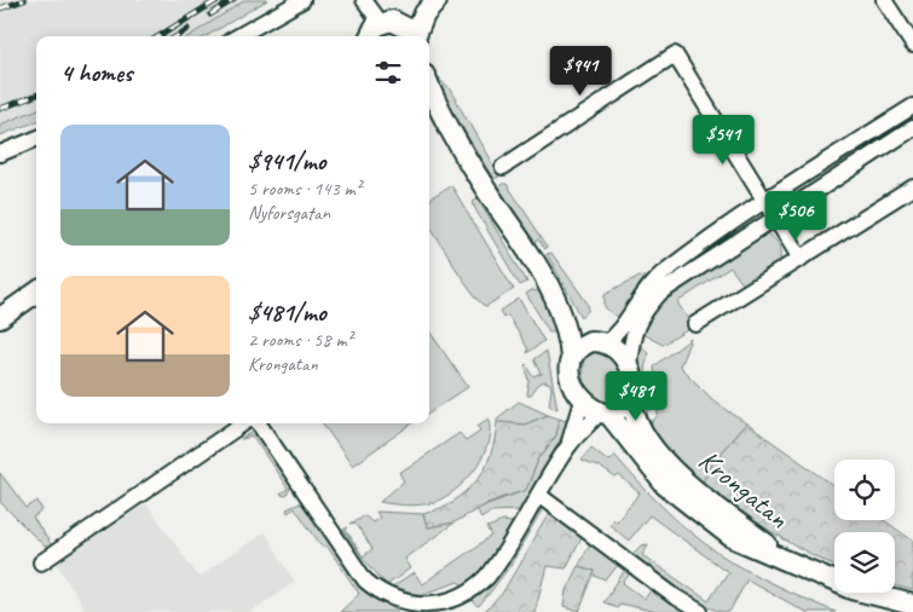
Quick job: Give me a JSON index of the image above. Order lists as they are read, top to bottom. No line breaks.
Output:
{"streets":{"street":["Krongatan"]},"page":{"heading":"4 homes","price":["$941","$541","$506","$481"],"list":[{"name":"$941/mo","note":"5 rooms · 143 m² · Nyforsgatan"},{"name":"$481/mo","note":"2 rooms · 58 m² · Krongatan"}]}}
